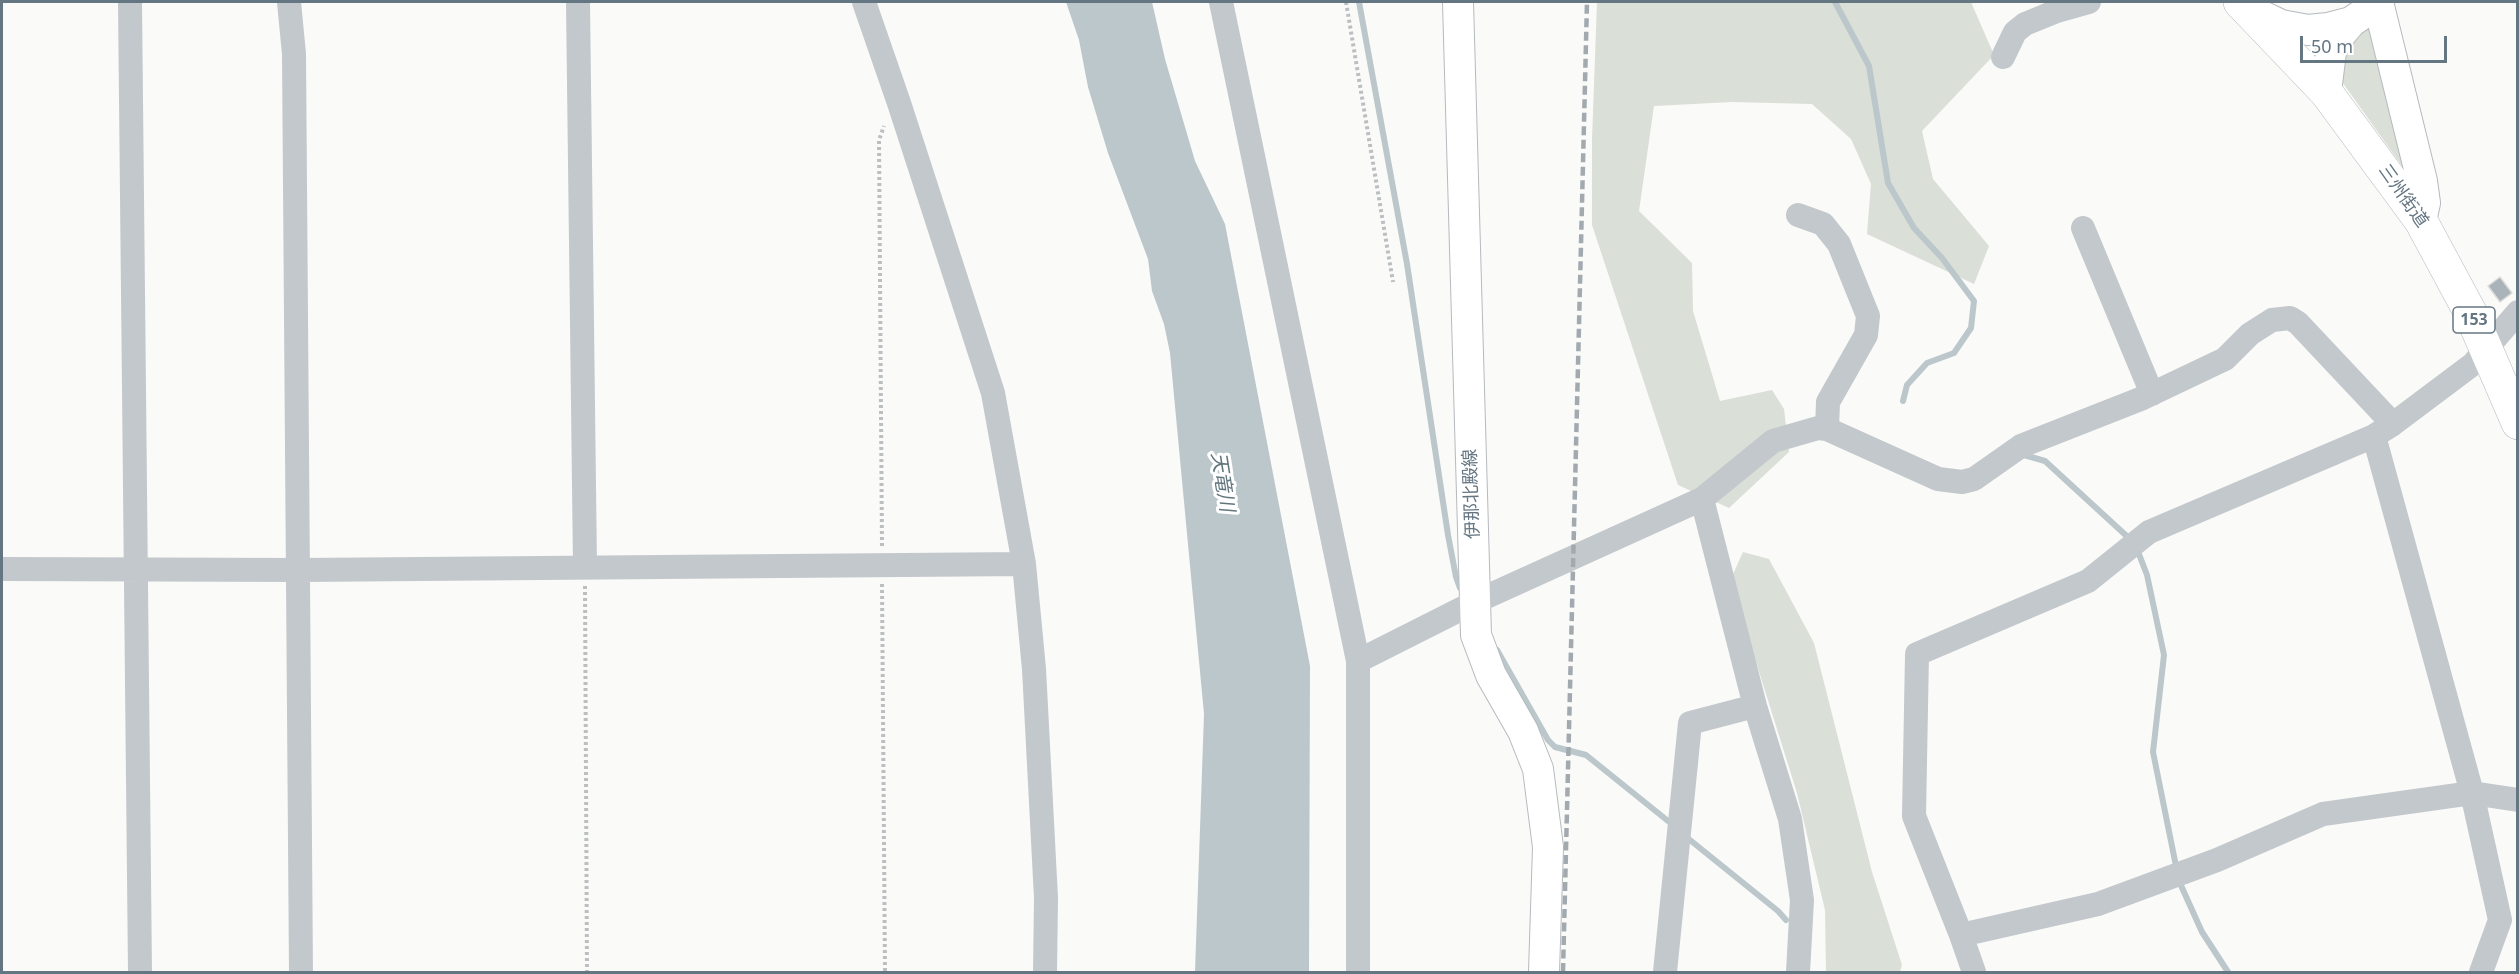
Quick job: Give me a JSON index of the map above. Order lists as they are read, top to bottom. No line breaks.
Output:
{"streets":{"highway":["三州街道","153"],"main road":["伊那北殿線"]},"water":["天竜川"],"scale_bar":"50 m"}
